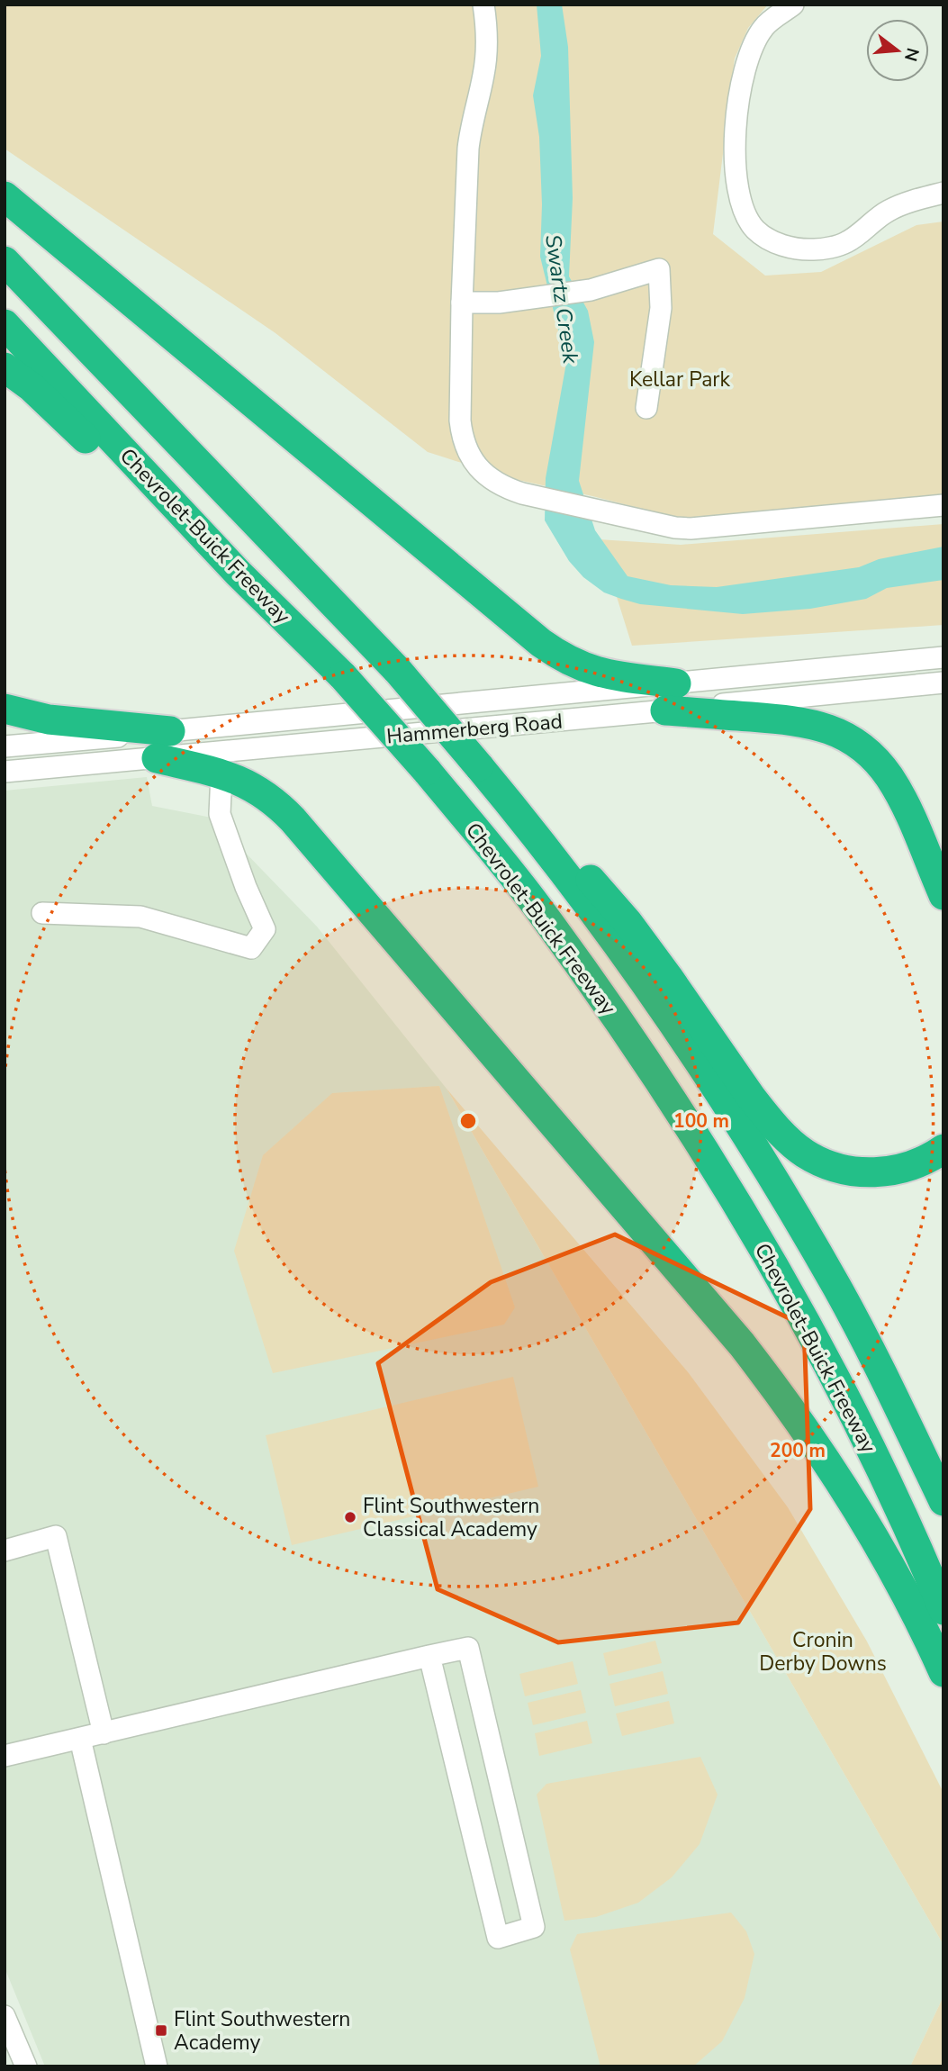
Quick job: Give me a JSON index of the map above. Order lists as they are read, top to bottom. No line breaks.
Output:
{"streets":{"highway":["Chevrolet-Buick Freeway"],"street":["Hammerberg Road"]},"water":["Swartz Creek"],"parks":["Kellar Park","Cronin Derby Downs"],"places":{"other":["Flint Southwestern Classical Academy"],"transit":["Flint Southwestern Academy"]},"north":"right","rings":["100 m","200 m"]}
